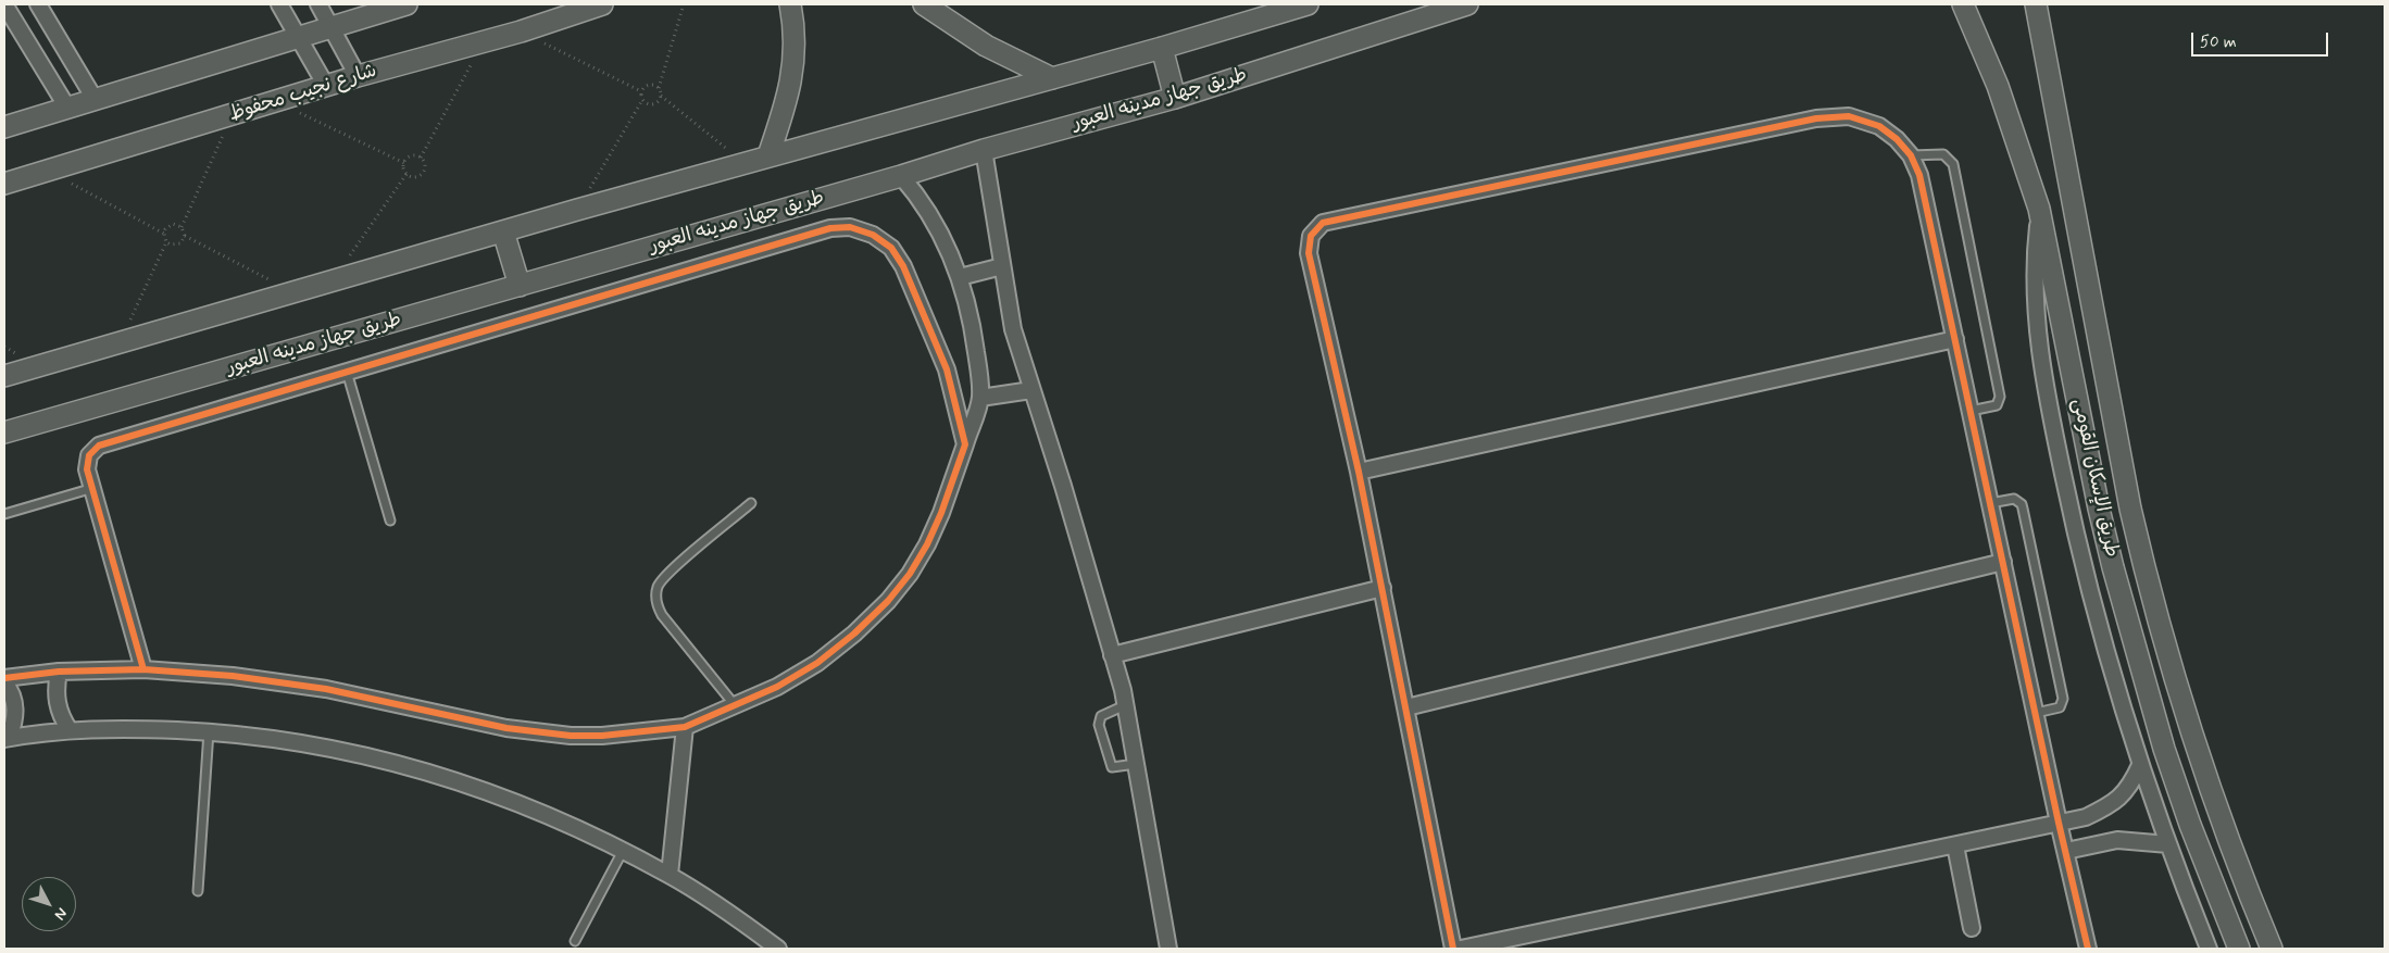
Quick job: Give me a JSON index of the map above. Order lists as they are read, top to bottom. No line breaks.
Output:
{"streets":{"main road":["شارع نجيب محفوظ","طريق جهاز مدينه العبور","طريق الإسكان القومى"]},"scale_bar":"50 m","north":"bottom right"}
